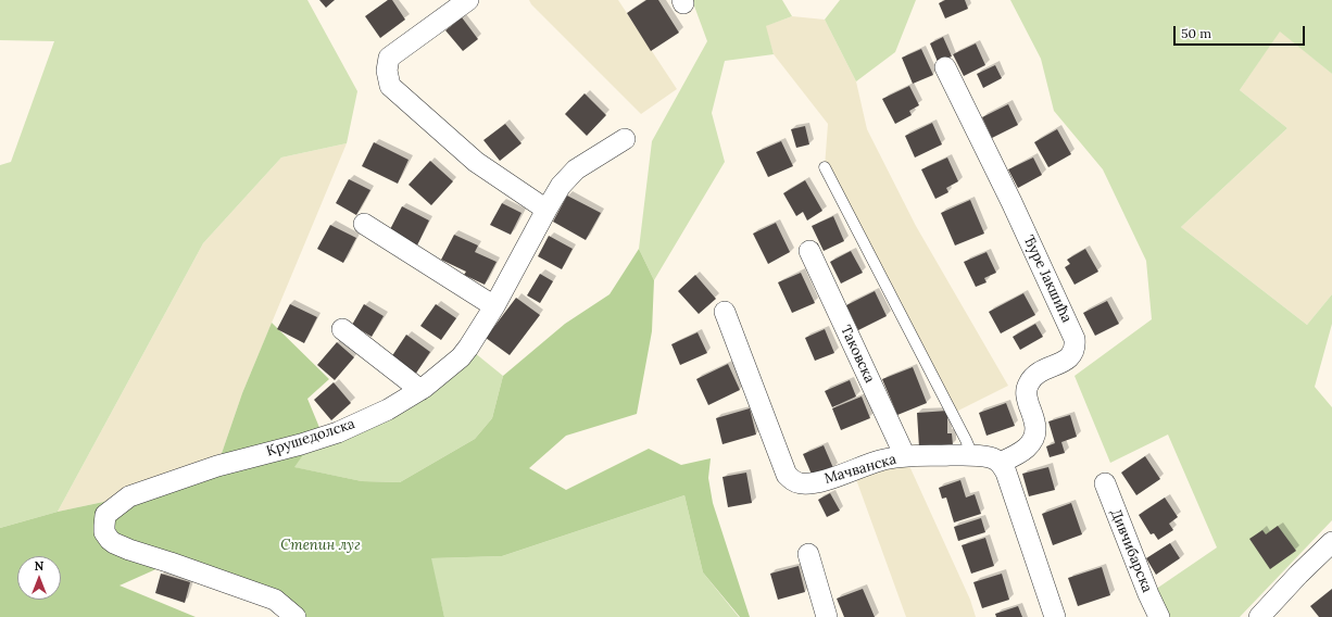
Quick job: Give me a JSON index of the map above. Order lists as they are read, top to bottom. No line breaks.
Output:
{"streets":{"street":["Ђуре Јакшића","Таковска","Крушедолска","Мачванска","Дивчибарска"]},"crossings":[["Ђуре Јакшића","Мачванска"],["Таковска","Мачванска"]],"parks":["Степин луг"],"scale_bar":"50 m","north":"top"}
